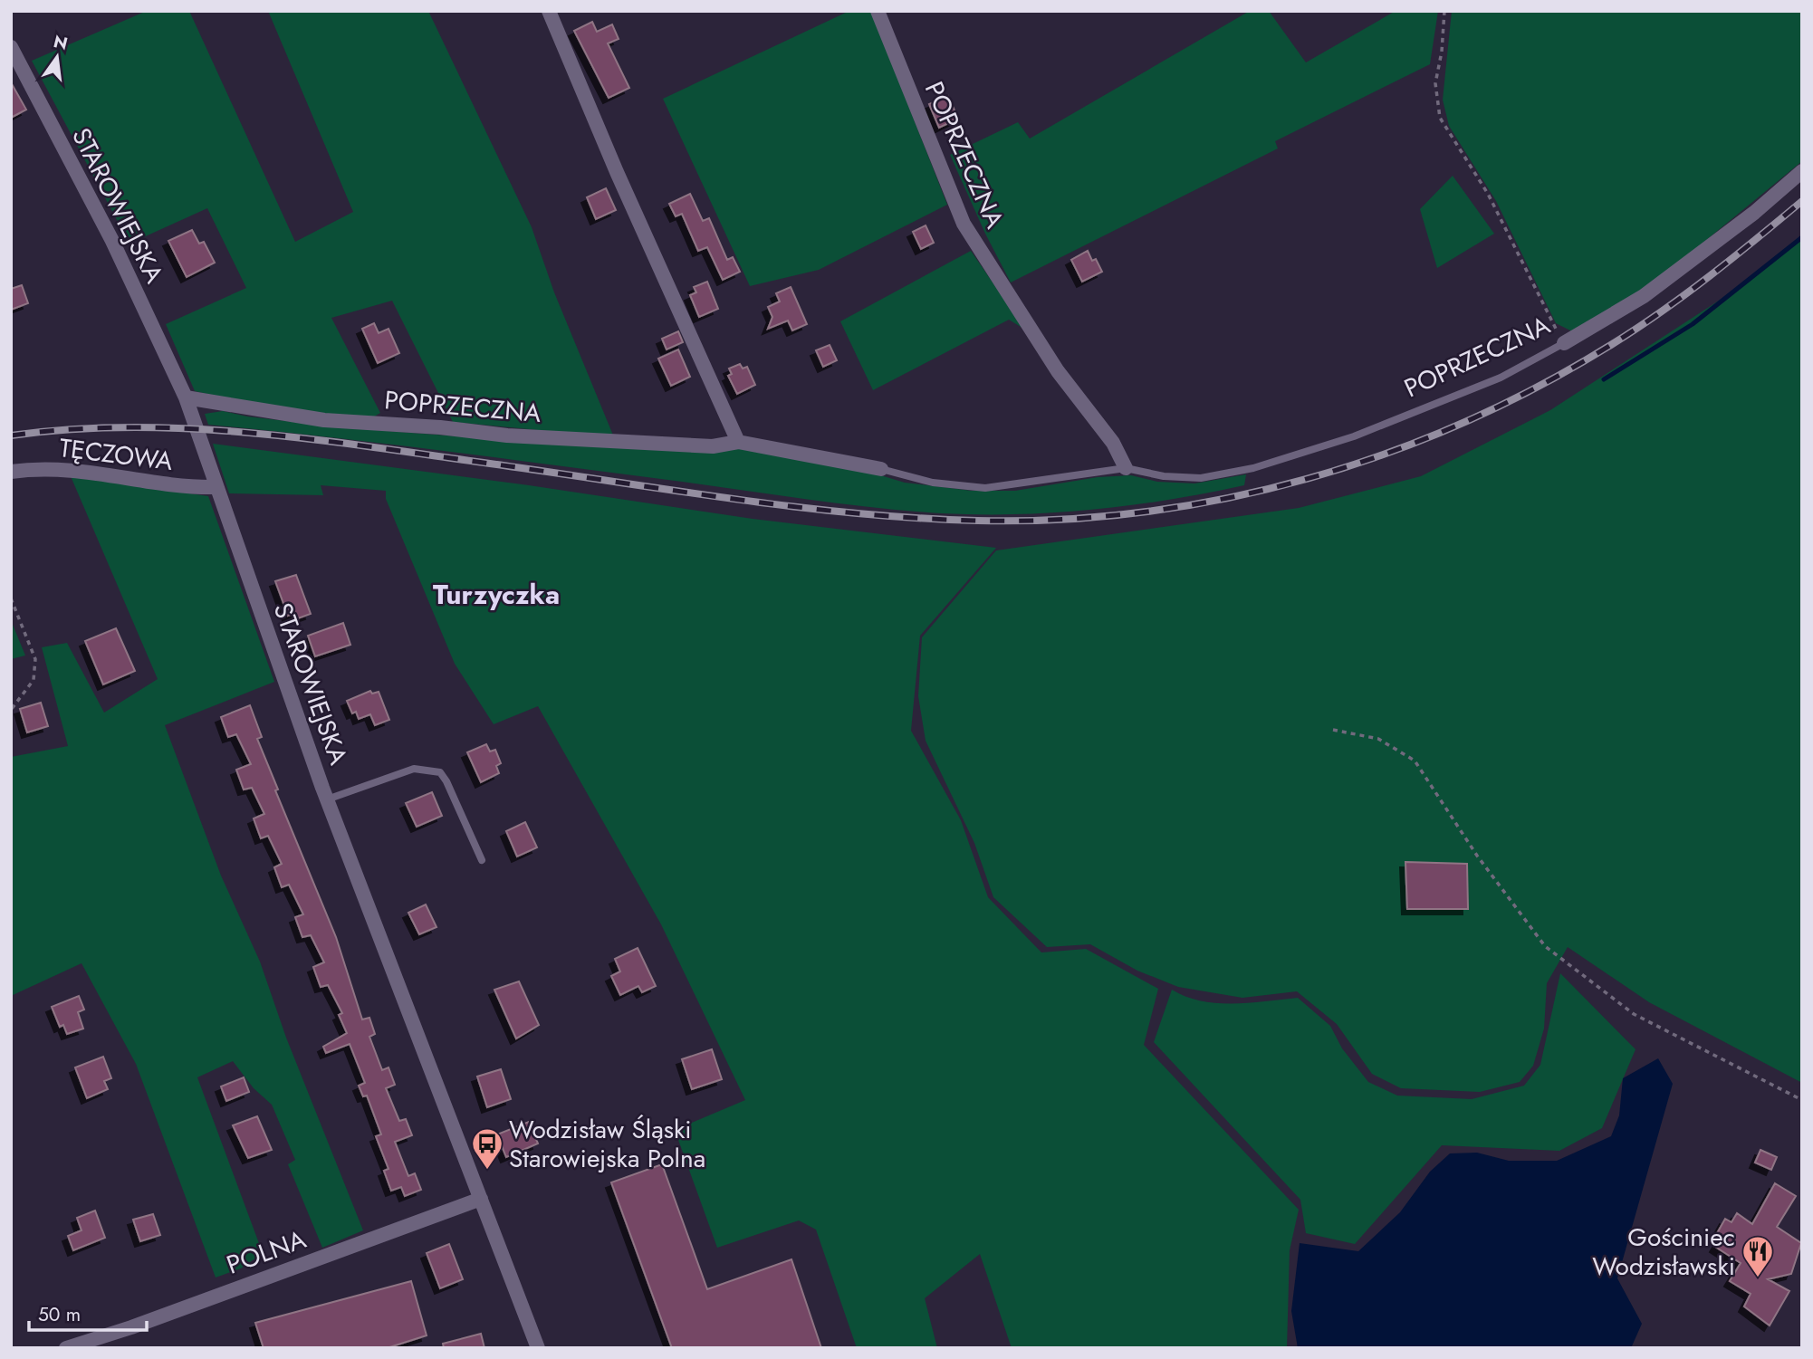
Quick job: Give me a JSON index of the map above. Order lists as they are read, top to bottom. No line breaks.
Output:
{"streets":{"street":["POPRZECZNA","STAROWIEJSKA","TĘCZOWA","POLNA"]},"crossings":[["POPRZECZNA","STAROWIEJSKA"],["STAROWIEJSKA","TĘCZOWA"],["STAROWIEJSKA","POLNA"]],"districts":["Turzyczka"],"places":{"bus stop":["Wodzisław Śląski Starowiejska Polna"],"restaurant":["Gościniec Wodzisławski"]},"scale_bar":"50 m","north":"top"}
